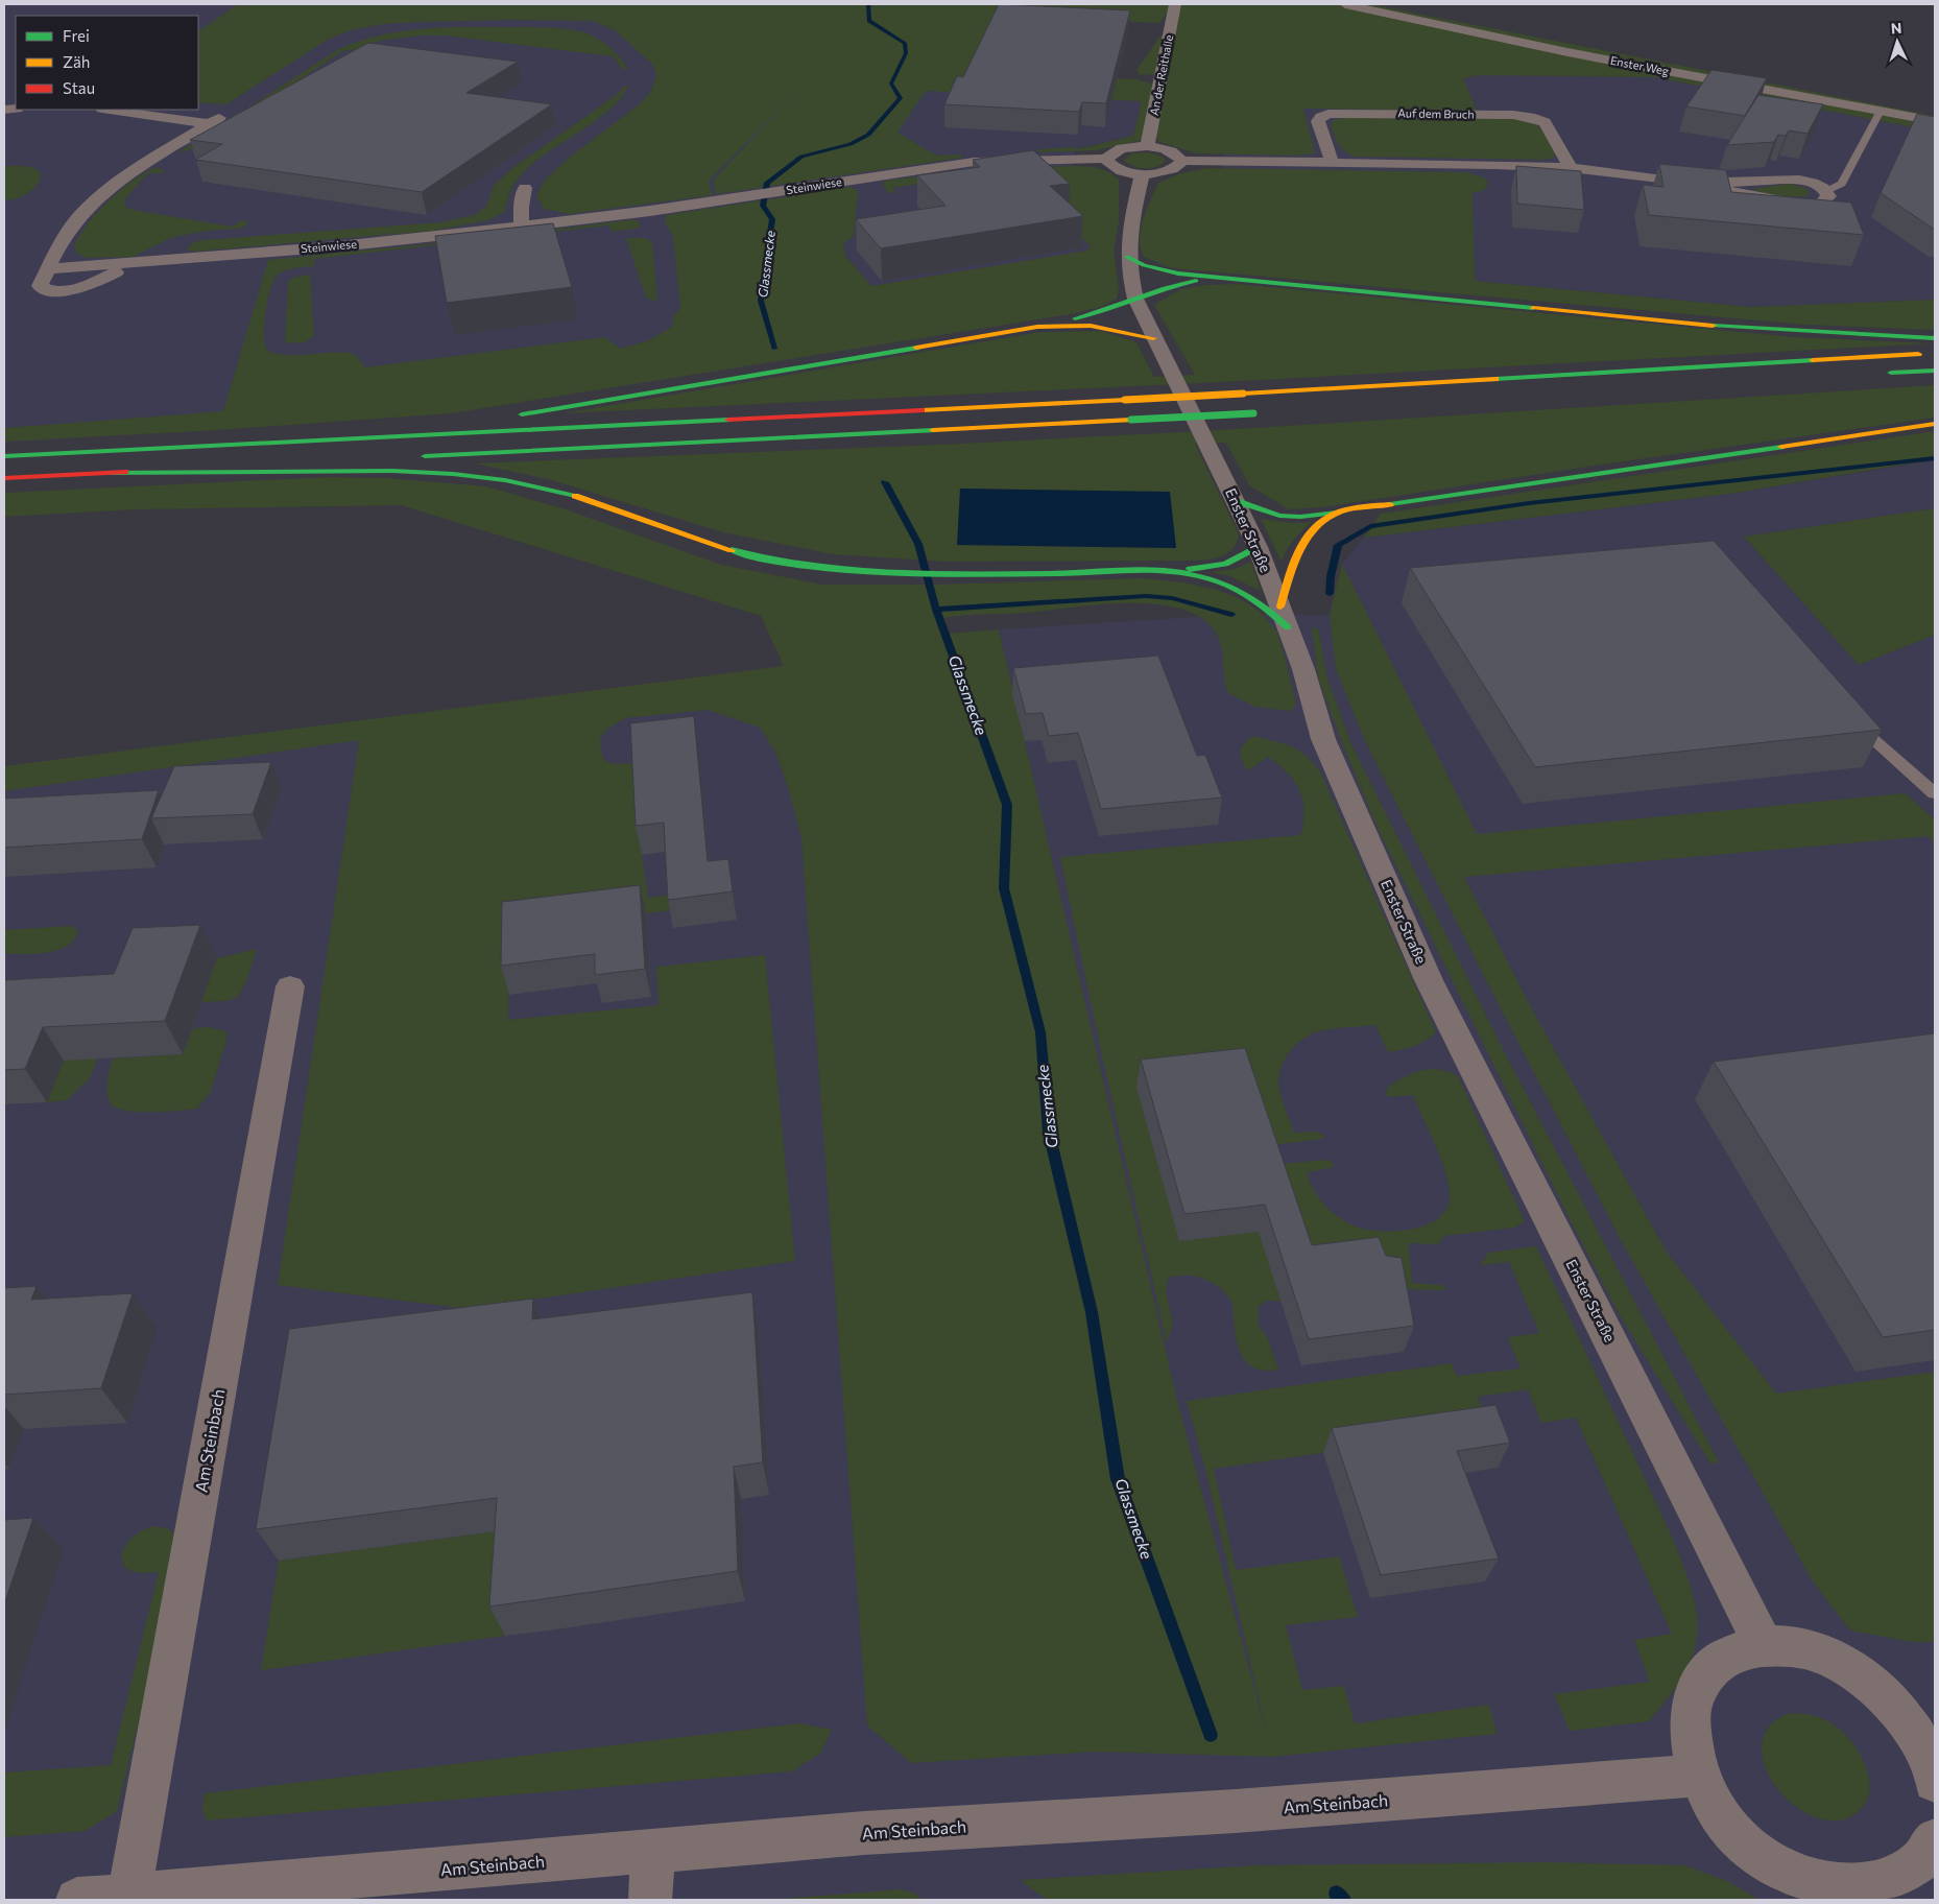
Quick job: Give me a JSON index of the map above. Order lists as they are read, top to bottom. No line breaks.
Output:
{"streets":{"street":["Enster Weg","An der Reithalle","Auf dem Bruch","Steinwiese","Enster Straße","Am Steinbach"]},"water":["Glassmecke"],"legend":["Frei","Zäh","Stau"],"north":"top"}
